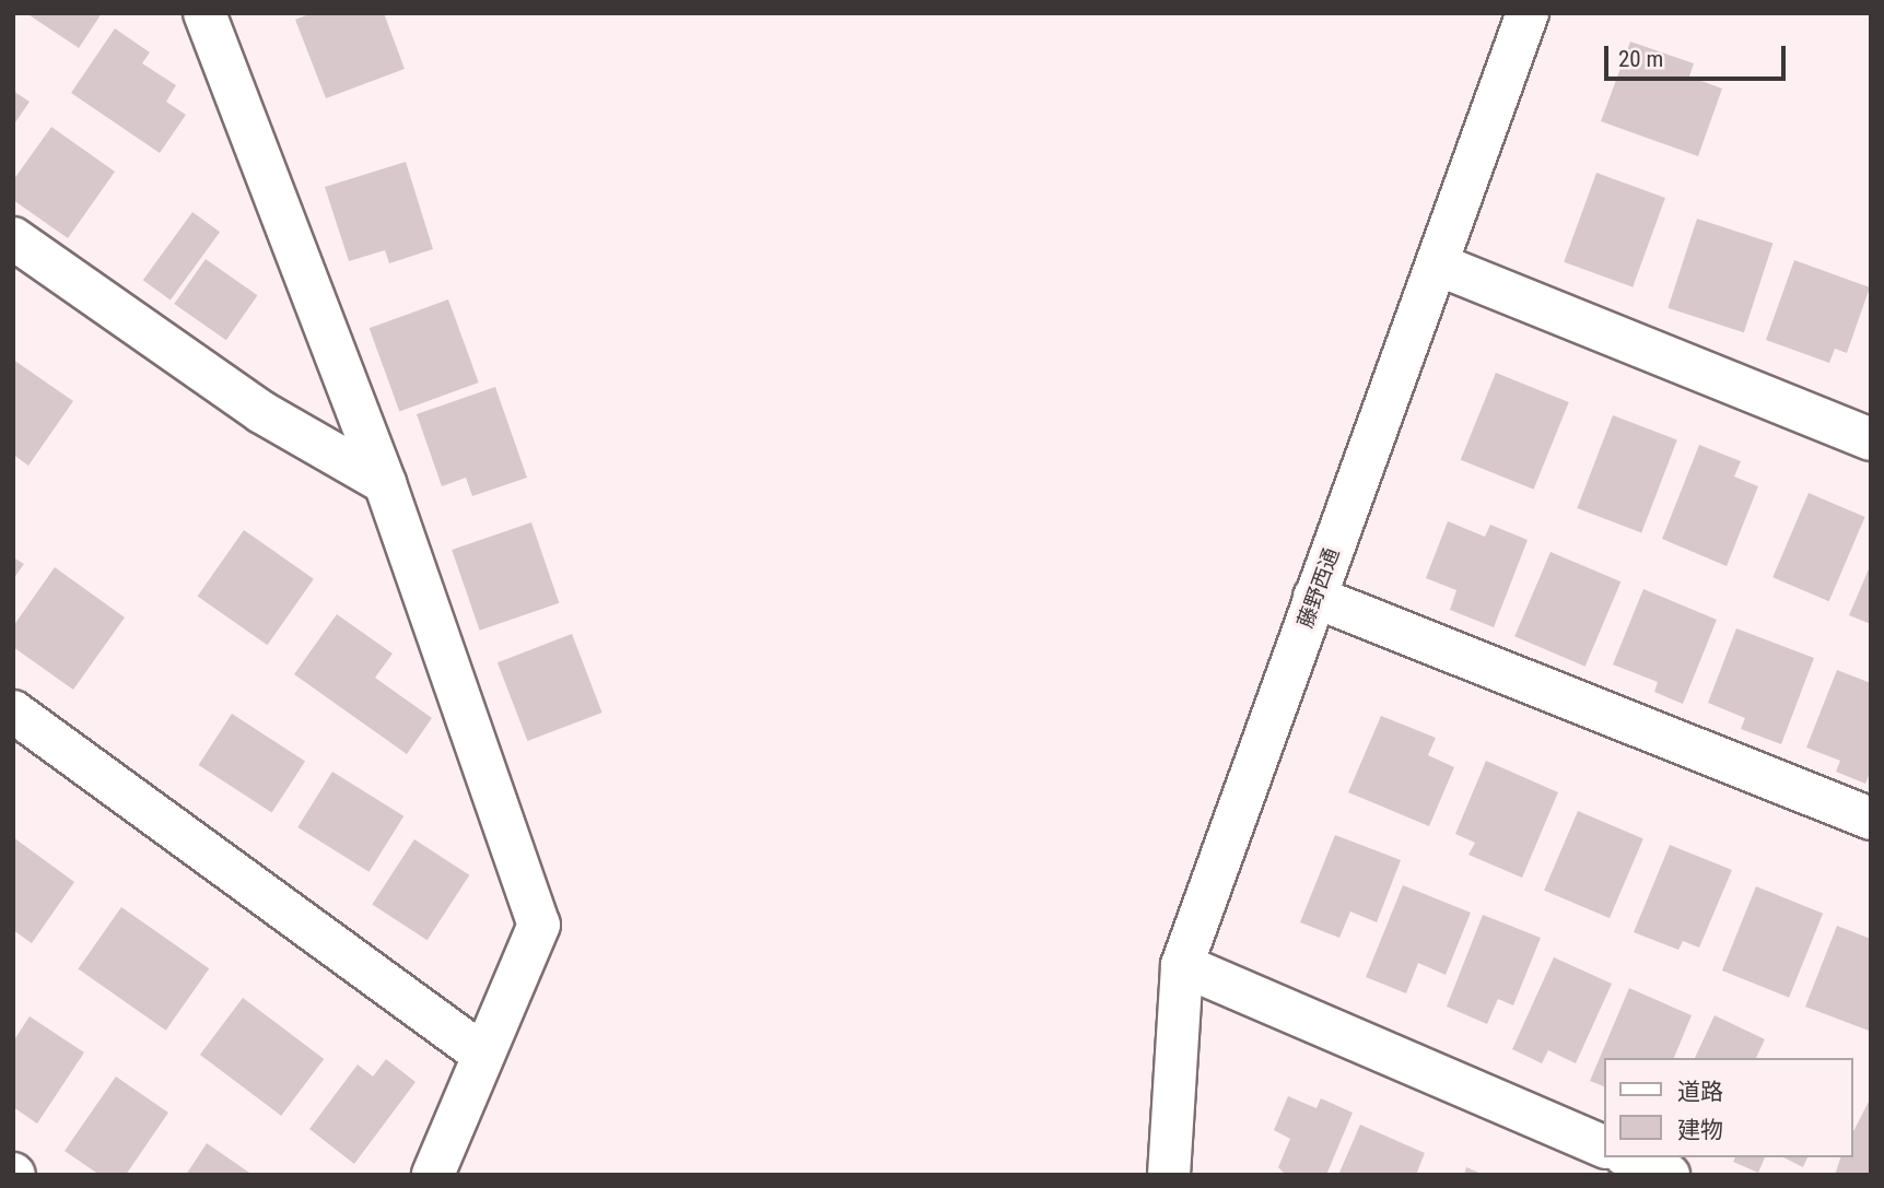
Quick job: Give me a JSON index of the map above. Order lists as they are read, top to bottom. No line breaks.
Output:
{"streets":{"street":["藤野西通"]},"legend":["道路","建物"],"scale_bar":"20 m"}
